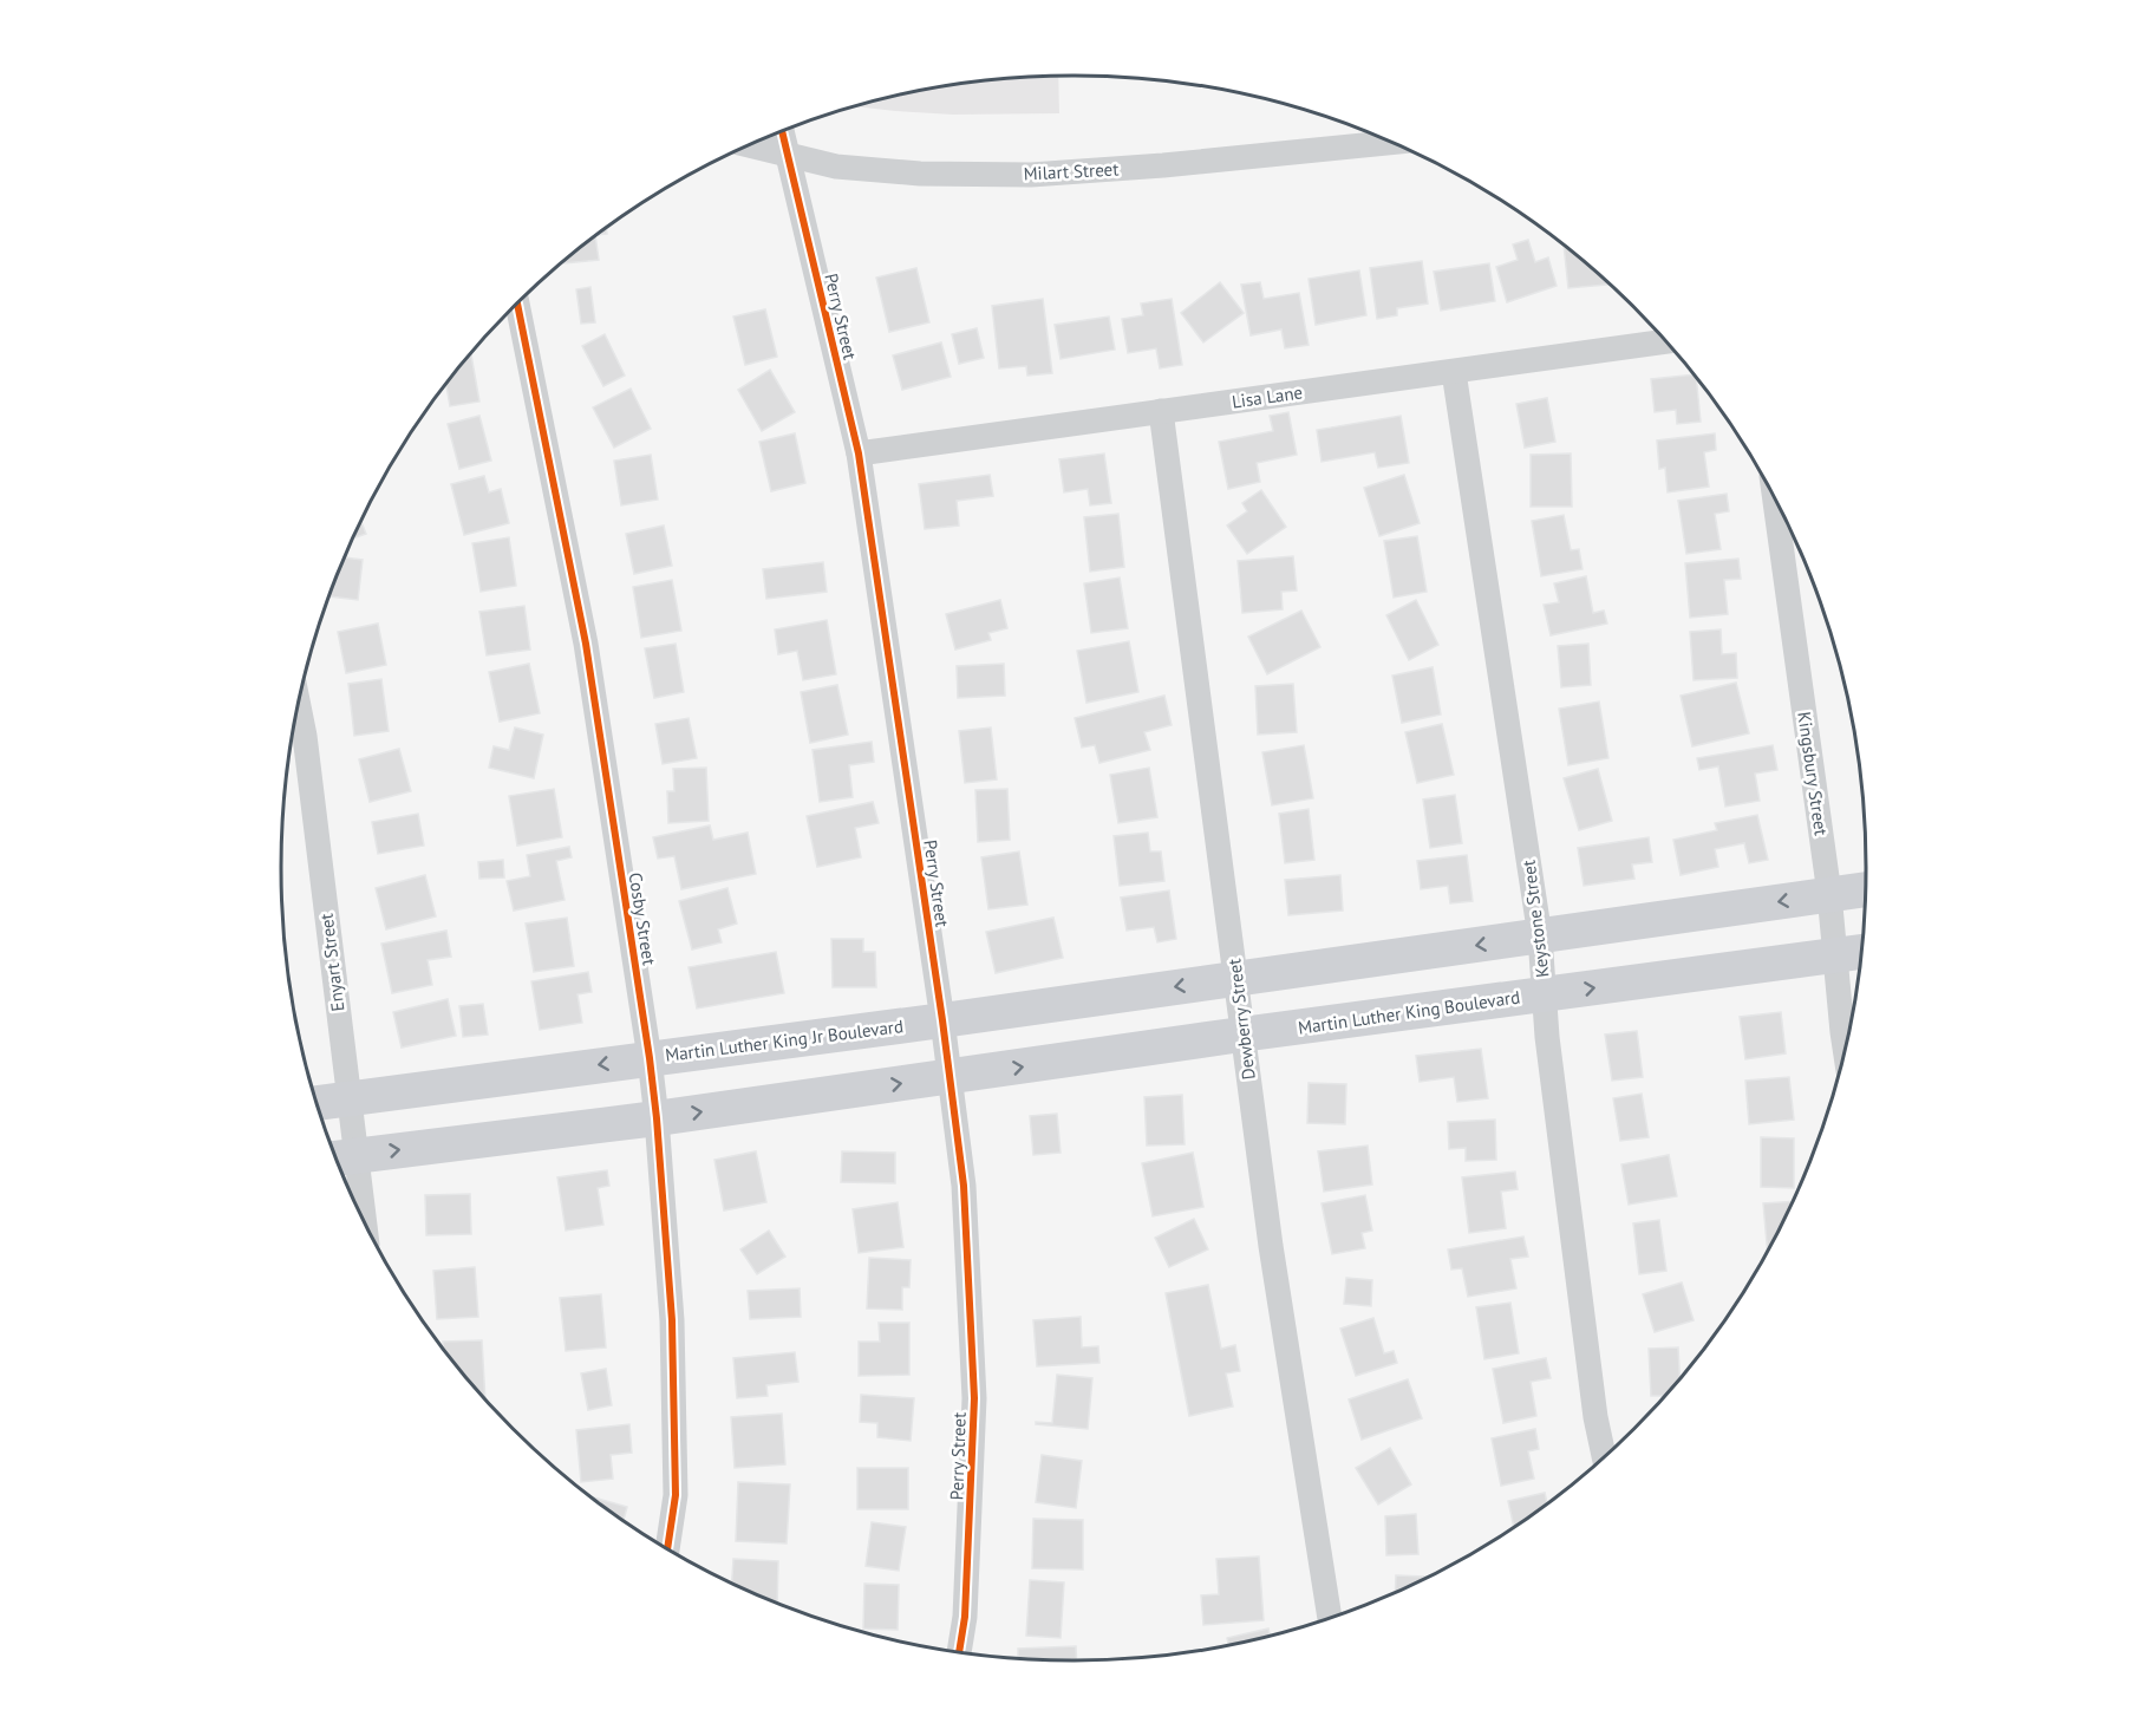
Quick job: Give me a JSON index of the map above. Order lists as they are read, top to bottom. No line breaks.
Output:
{"streets":{"main road":["Martin Luther King Boulevard","Martin Luther King Jr Boulevard"],"street":["Milart Street","Perry Street","Lisa Lane","Kingsbury Street","Cosby Street","Keystone Street","Enyart Street","Dewberry Street"]},"crossings":[["Milart Street","Perry Street"],["Perry Street","Lisa Lane"],["Perry Street","Martin Luther King Boulevard"],["Perry Street","Martin Luther King Jr Boulevard"],["Lisa Lane","Keystone Street"],["Lisa Lane","Dewberry Street"],["Kingsbury Street","Martin Luther King Boulevard"],["Cosby Street","Martin Luther King Jr Boulevard"],["Keystone Street","Martin Luther King Boulevard"],["Enyart Street","Martin Luther King Jr Boulevard"],["Martin Luther King Boulevard","Dewberry Street"],["Dewberry Street","Martin Luther King Jr Boulevard"]]}
